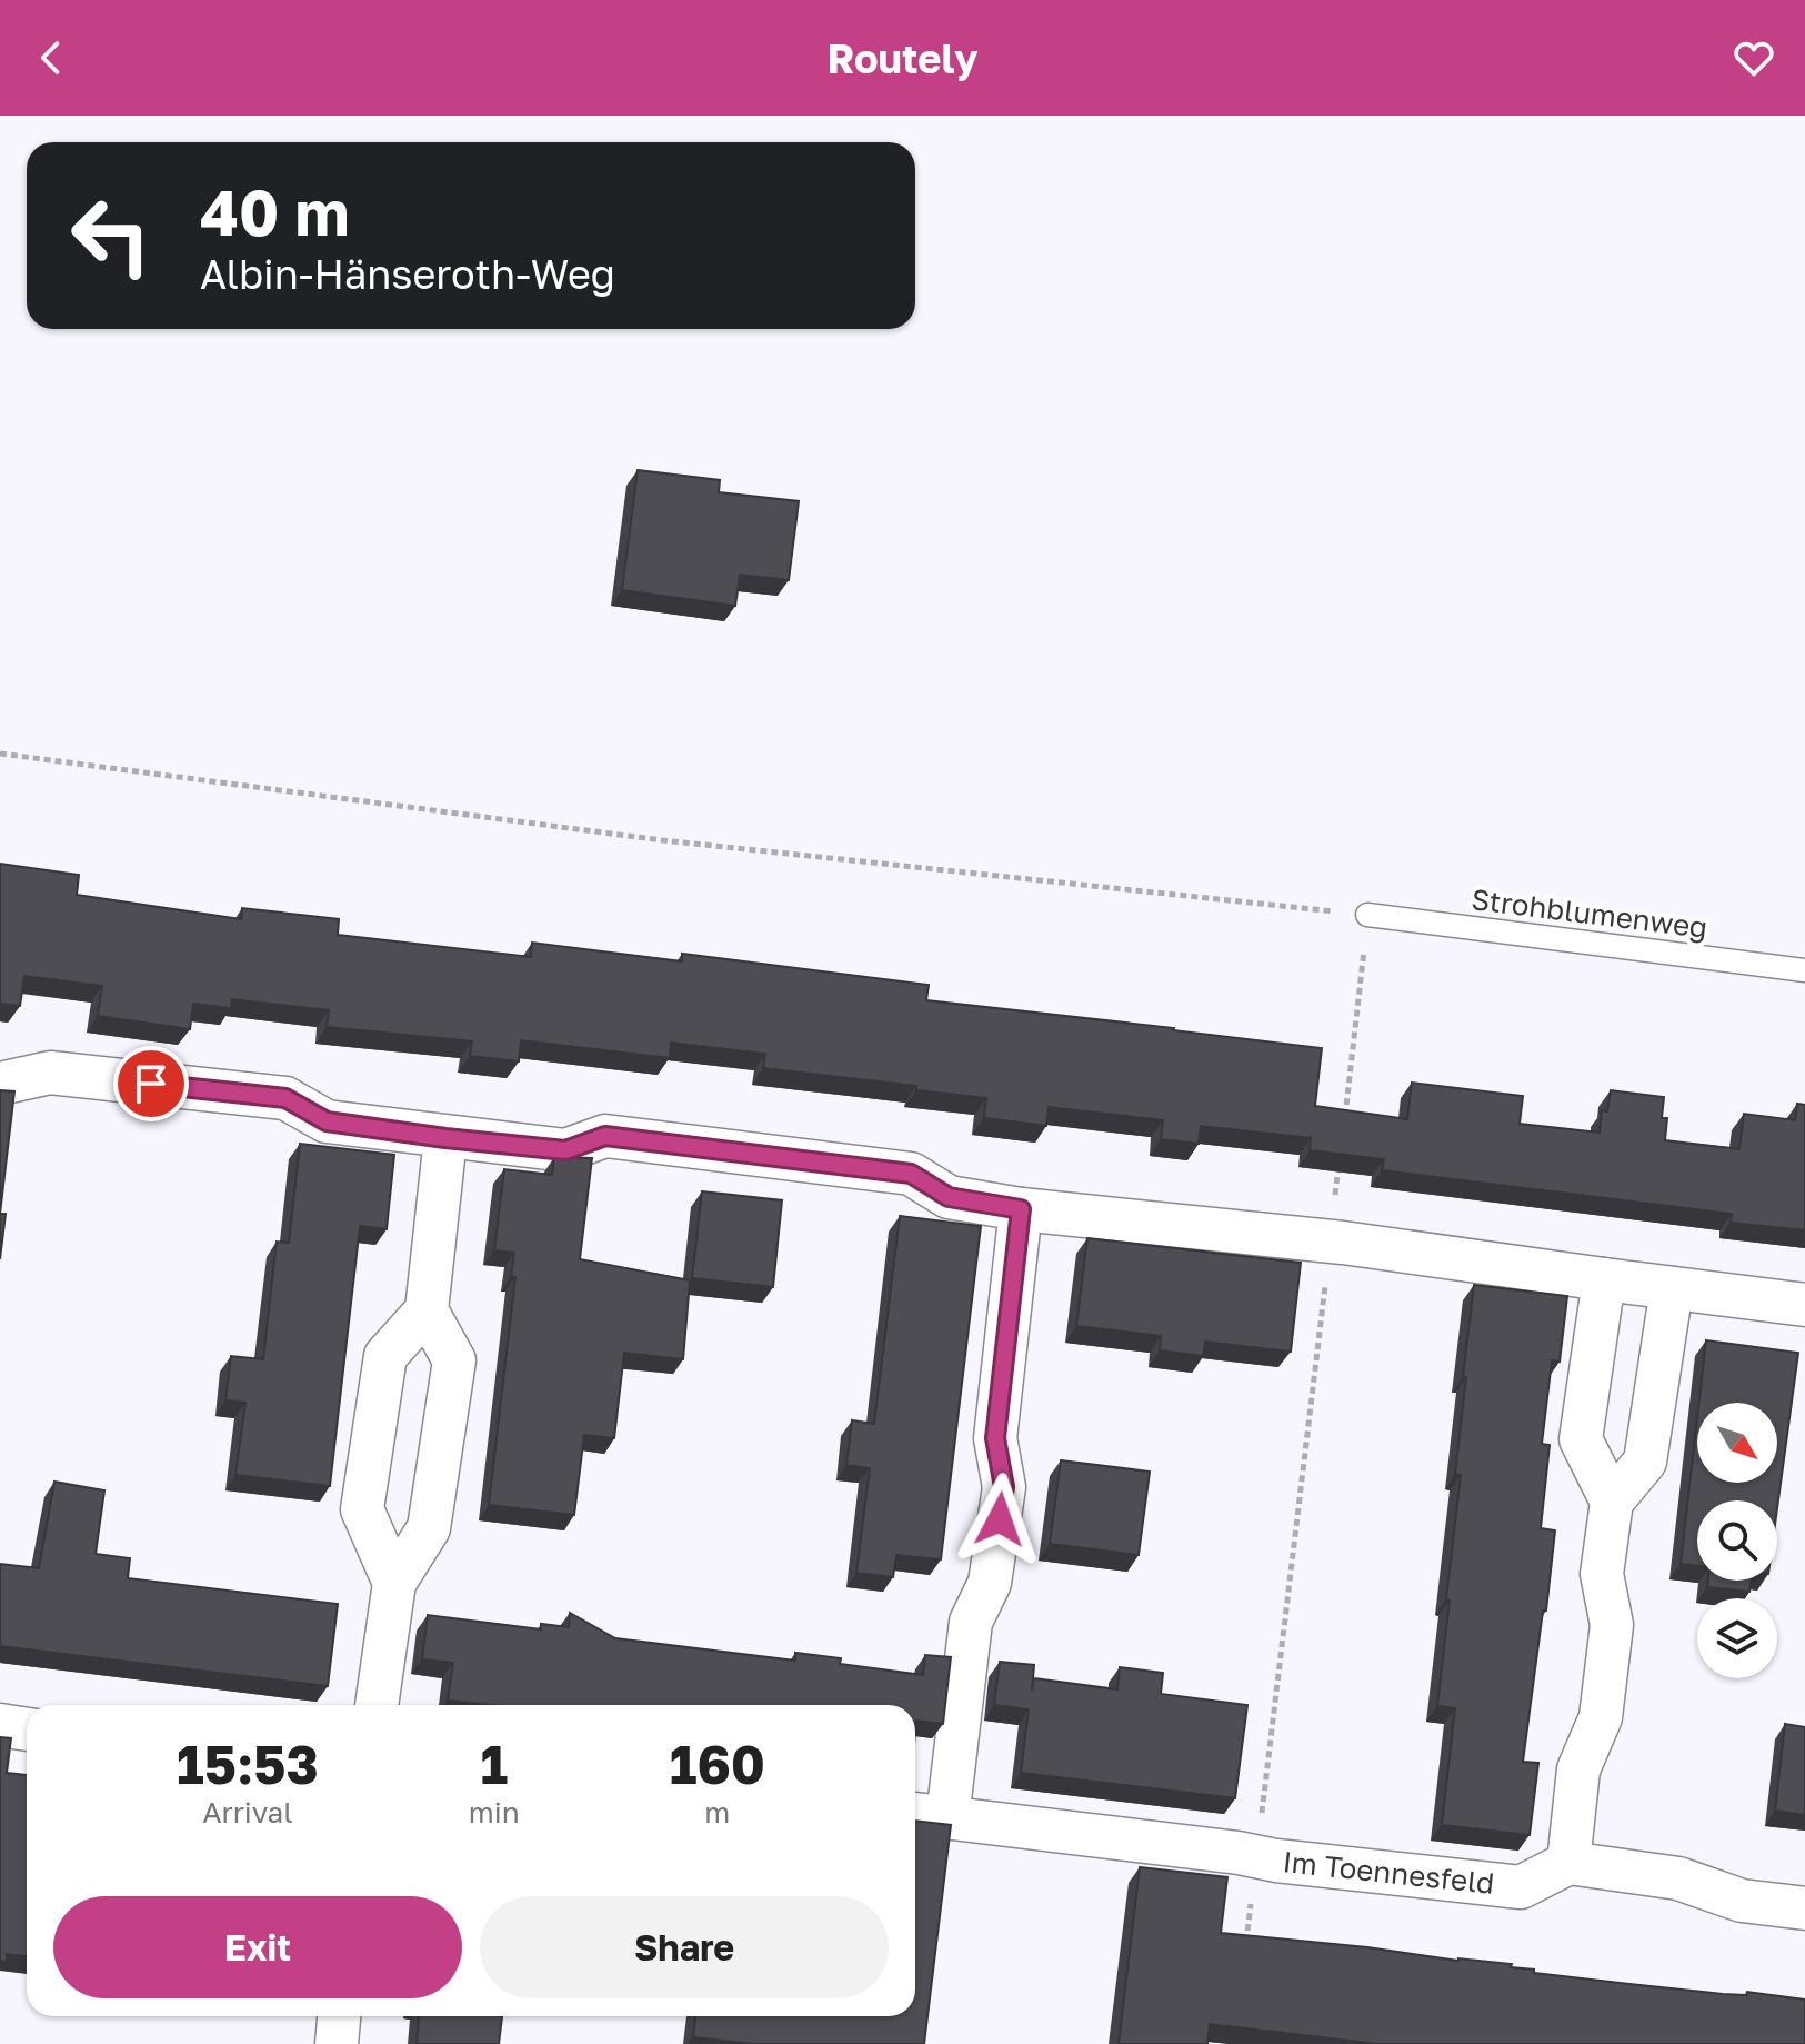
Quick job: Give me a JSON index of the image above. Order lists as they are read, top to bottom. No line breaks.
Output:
{"streets":{"street":["Im Toennesfeld"],"lane":["Strohblumenweg"]},"north":"bottom right","page":{"header":"Routely","turn":["40 m","Albin-Hänseroth-Weg"],"eta":["15:53","Arrival","1","min","160","m"],"buttons":["Exit","Share"]}}
